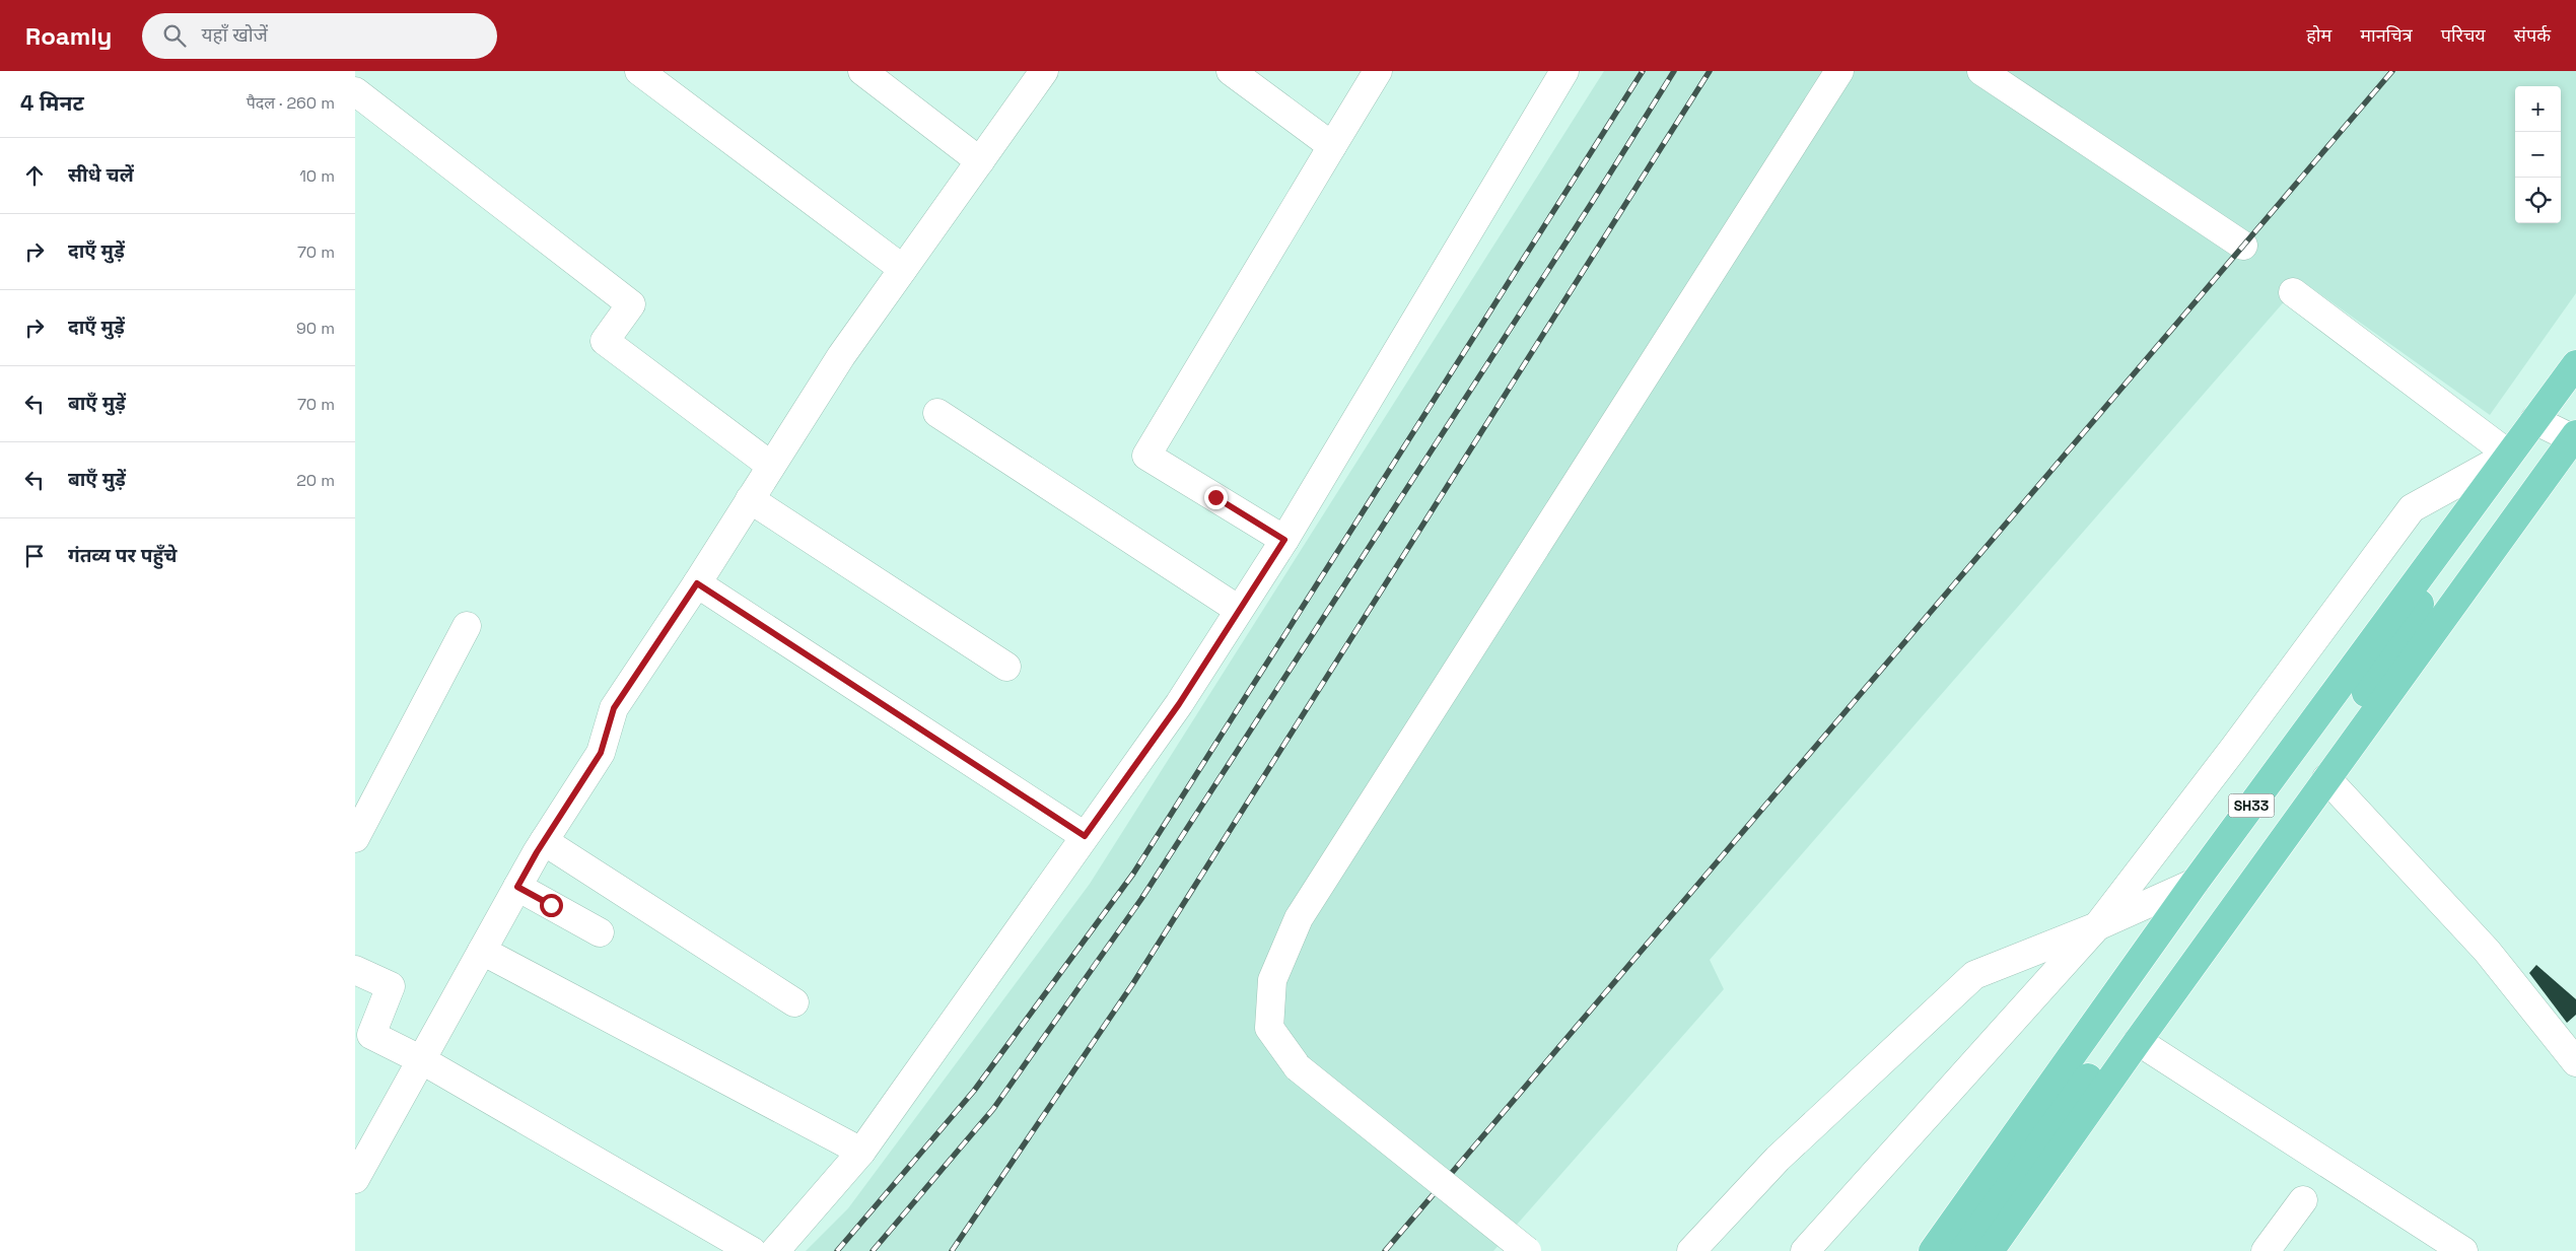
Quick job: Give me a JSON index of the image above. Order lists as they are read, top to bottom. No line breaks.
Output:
{"streets":{"main road":["SH33"]},"page":{"header":"Roamly","search":"यहाँ खोजें","nav":["होम","मानचित्र","परिचय","संपर्क"],"heading":["4 मिनट","पैदल · 260 m"],"map_buttons":["+","−"],"list":[["सीधे चलें","10 m"],["दाएँ मुड़ें","70 m"],["दाएँ मुड़ें","90 m"],["बाएँ मुड़ें","70 m"],["बाएँ मुड़ें","20 m"],"गंतव्य पर पहुँचे"]}}
